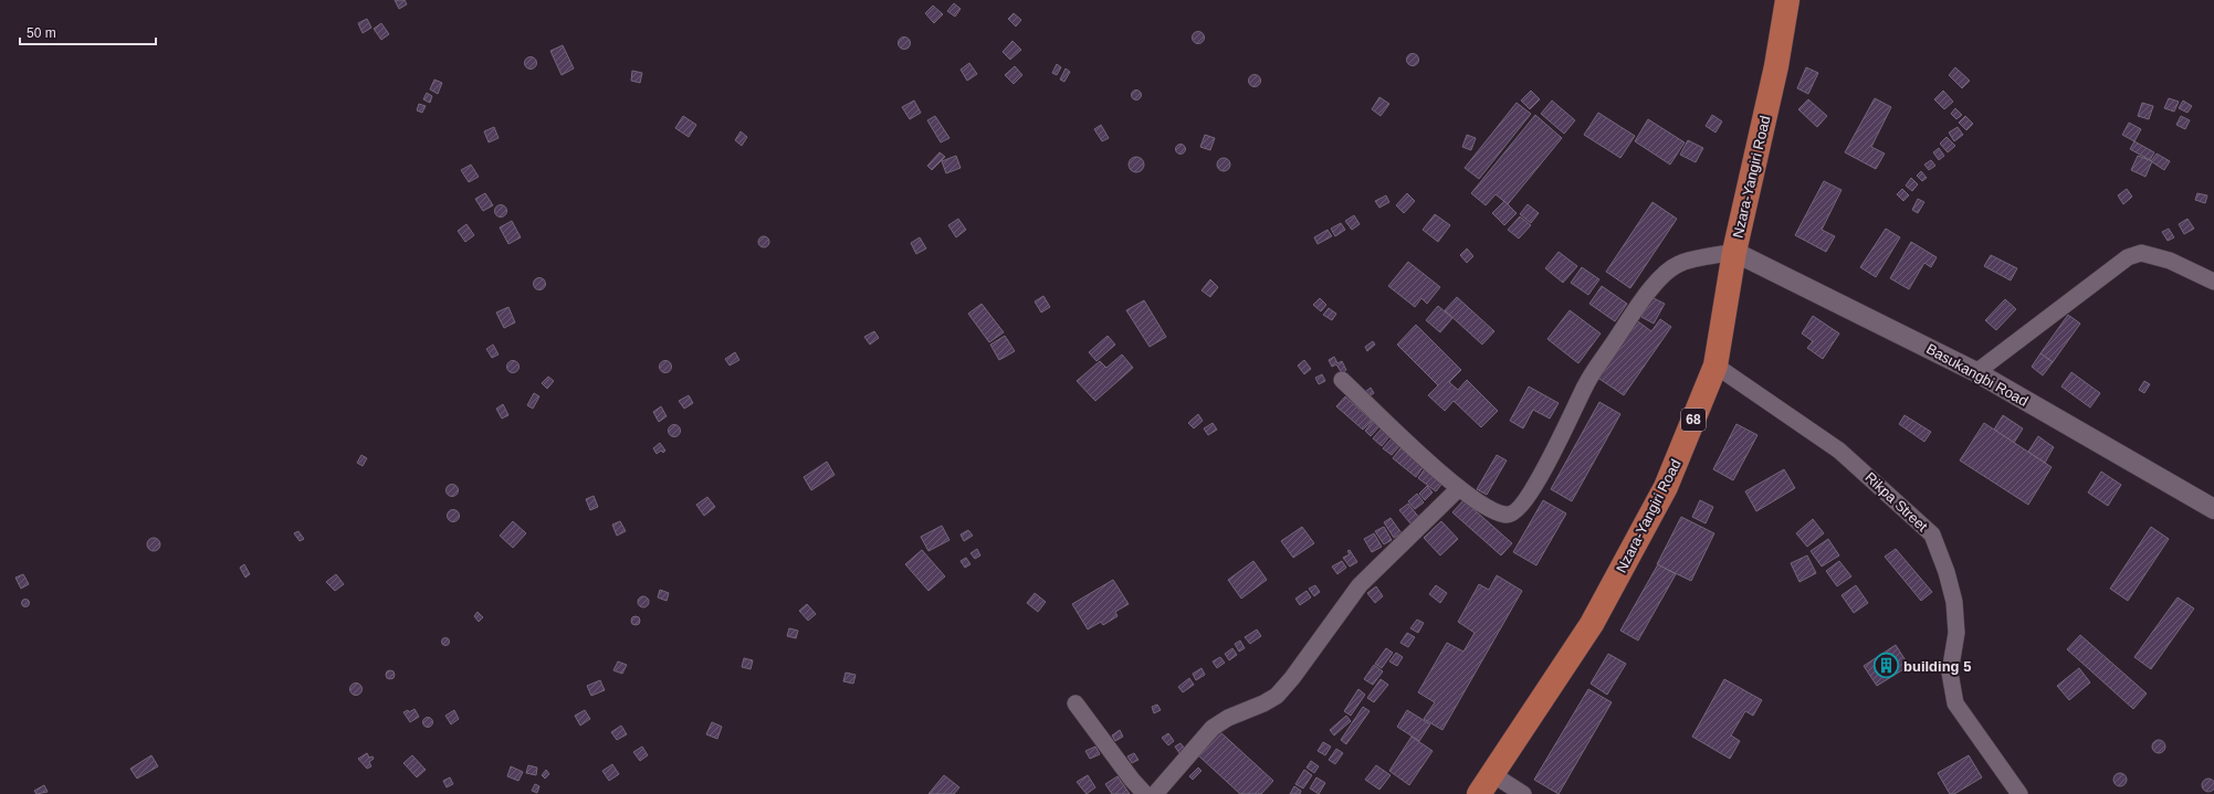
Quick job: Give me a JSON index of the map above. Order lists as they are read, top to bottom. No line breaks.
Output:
{"streets":{"main road":["Nzara-Yangiri Road","68"],"street":["Basukangbi Road","Rikpa Street"]},"crossings":[["Nzara-Yangiri Road","Basukangbi Road"],["Nzara-Yangiri Road","Rikpa Street"]],"places":{"building":["building 5"]},"scale_bar":"50 m"}
